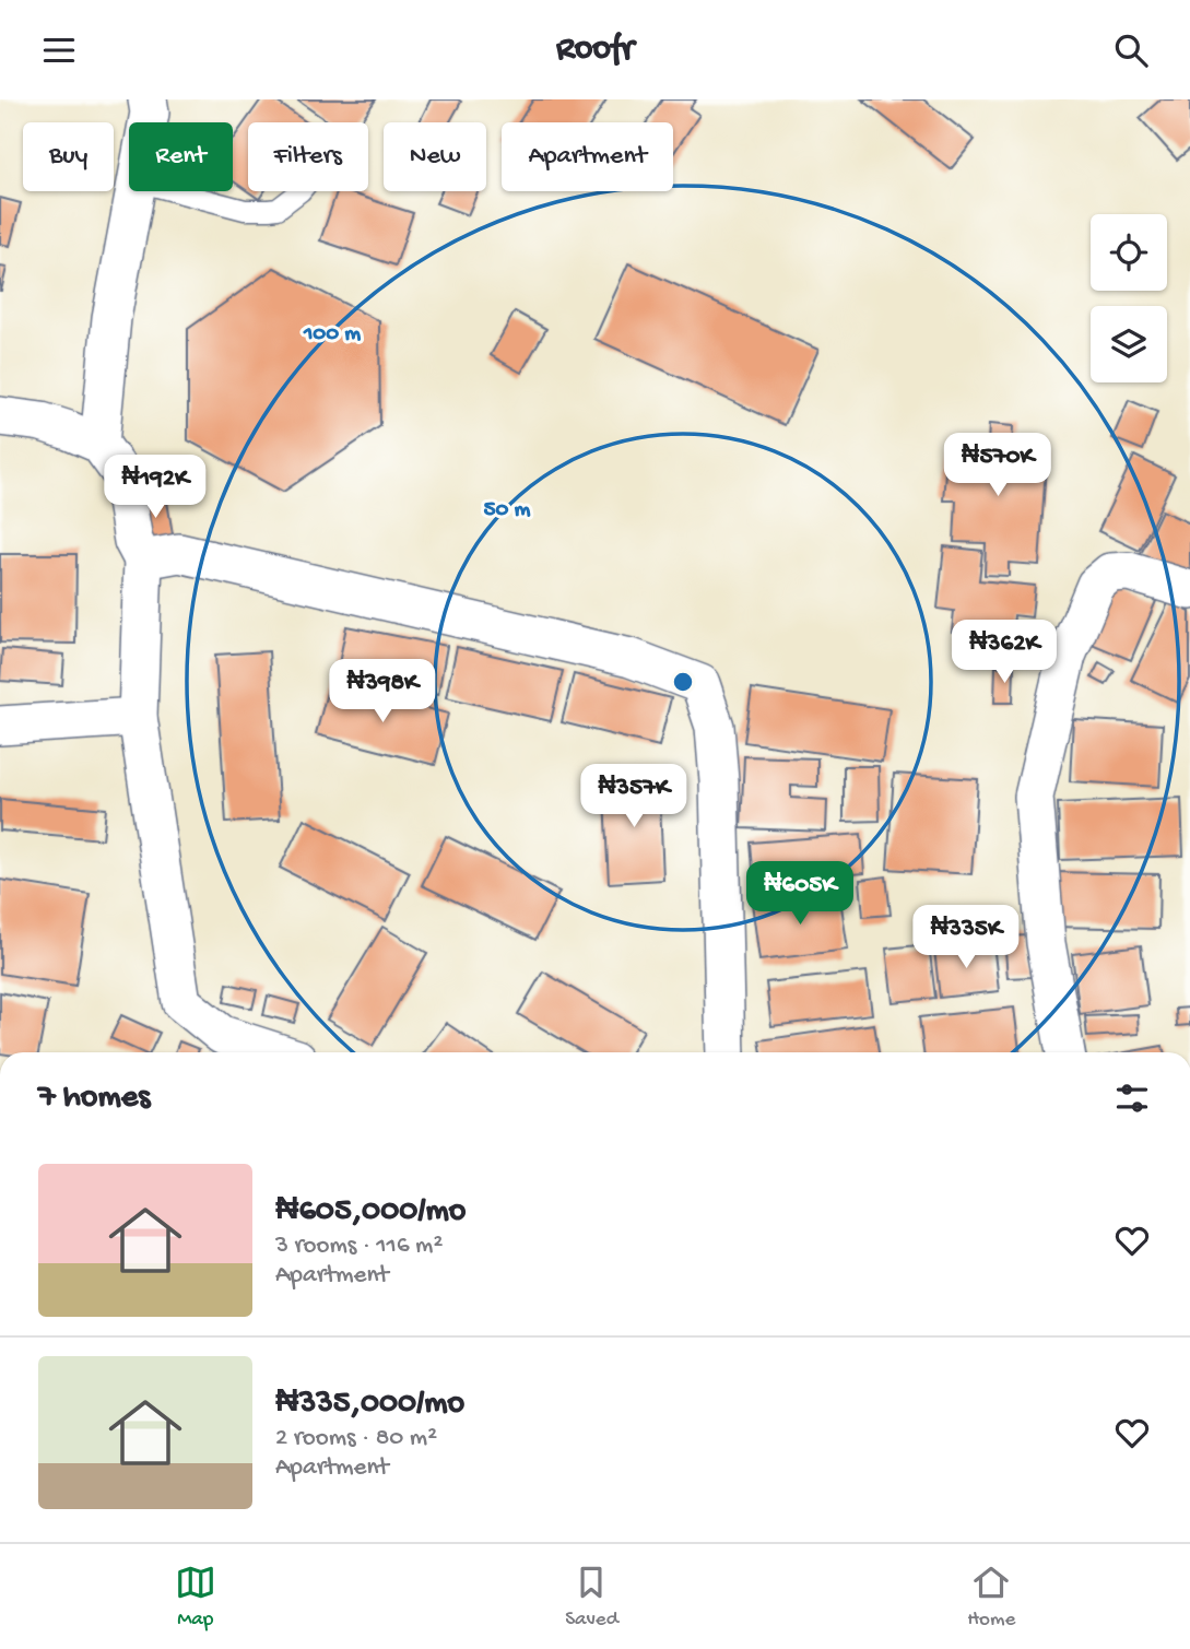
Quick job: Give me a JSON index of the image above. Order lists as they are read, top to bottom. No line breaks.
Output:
{"page":{"header":"Roofr","chip":["Buy","Rent","Filters","New","Apartment"],"price":["₦570K","₦192K","₦362K","₦398K","₦357K","₦605K","₦335K"],"heading":"7 homes","list":[{"name":"₦605,000/mo","note":"3 rooms · 116 m² · Apartment"},{"name":"₦335,000/mo","note":"2 rooms · 80 m² · Apartment"}],"tabs":["Map","Saved","Home"]},"rings":["100 m","50 m"]}
